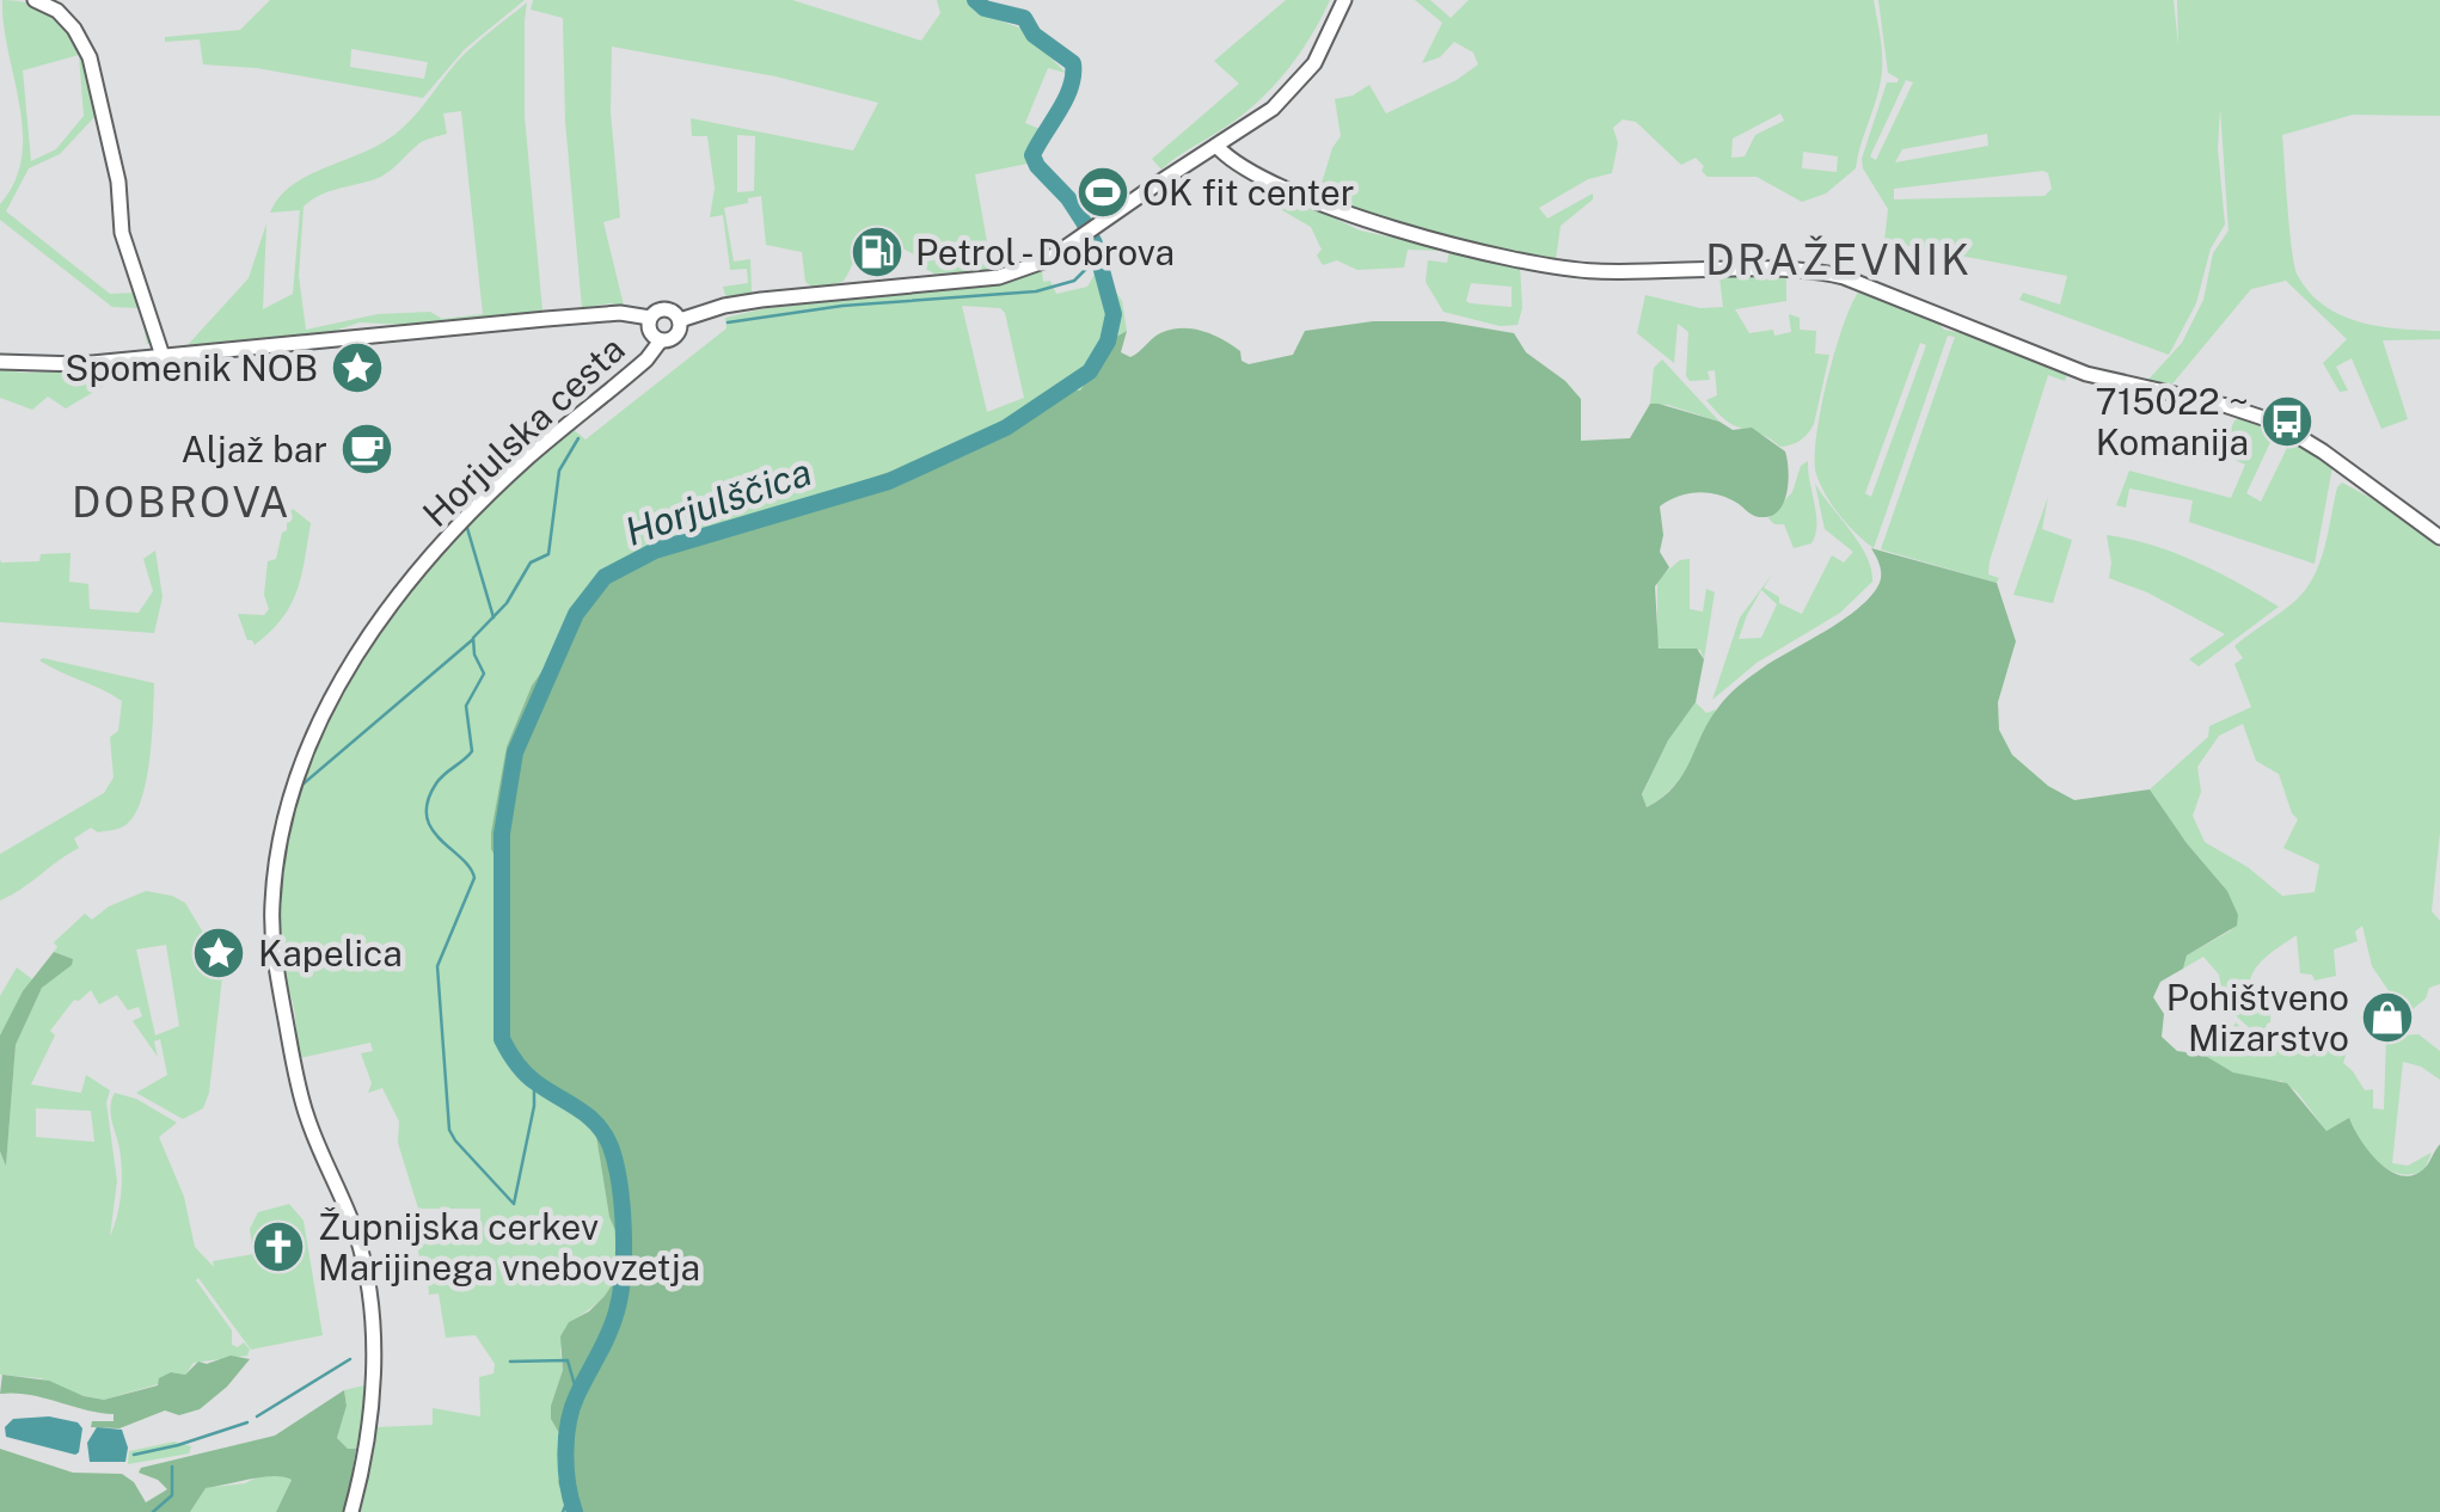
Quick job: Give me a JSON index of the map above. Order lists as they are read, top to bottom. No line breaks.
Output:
{"streets":{"street":["Horjulska cesta"]},"districts":["DRAŽEVNIK","DOBROVA"],"water":["Horjulščica"],"places":{"sports":["OK fit center"],"fuel station":["Petrol - Dobrova"],"place":["Spomenik NOB","Kapelica"],"bus stop":["715022 ~ Komanija"],"cafe":["Aljaž bar"],"shop":["Pohištveno Mizarstvo"],"church":["Župnijska cerkev Marijinega vnebovzetja"]}}
